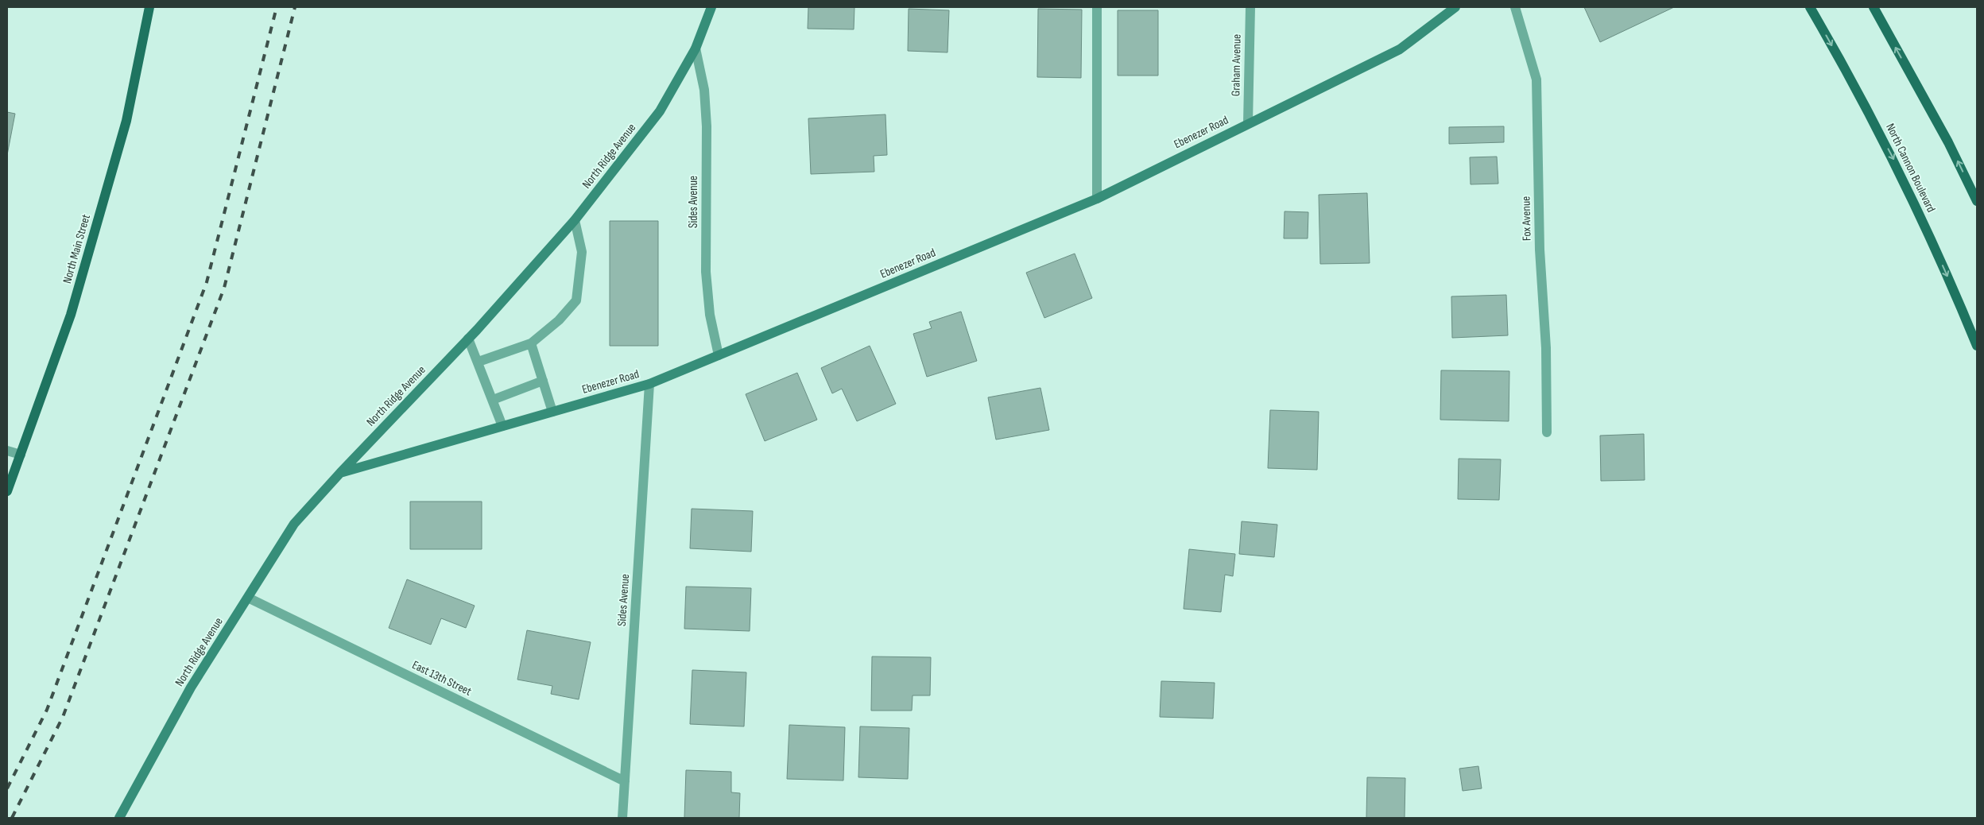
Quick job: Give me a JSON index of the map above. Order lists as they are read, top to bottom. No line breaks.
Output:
{"streets":{"main road":["North Cannon Boulevard","North Main Street"],"street":["Graham Avenue","Ebenezer Road","North Ridge Avenue","Sides Avenue","Fox Avenue","East 13th Street"]},"crossings":[["Graham Avenue","Ebenezer Road"],["Ebenezer Road","North Ridge Avenue"],["Ebenezer Road","Sides Avenue"],["North Ridge Avenue","Sides Avenue"],["North Ridge Avenue","East 13th Street"],["Sides Avenue","East 13th Street"]]}
